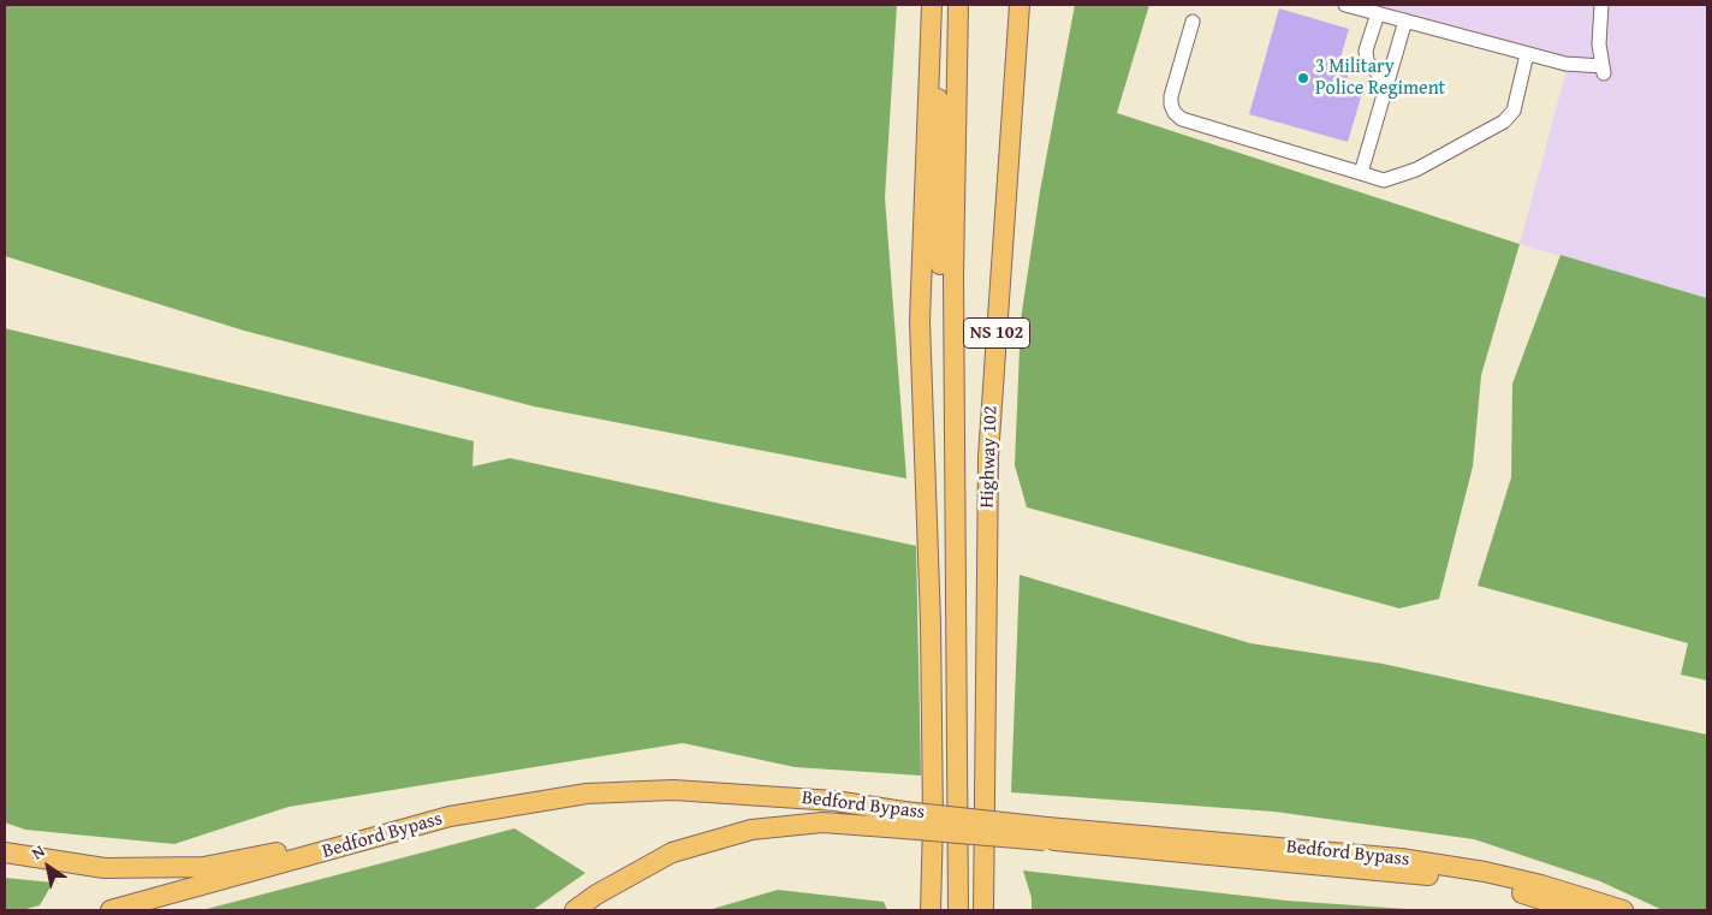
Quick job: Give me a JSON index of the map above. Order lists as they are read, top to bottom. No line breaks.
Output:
{"streets":{"highway":["NS 102","Highway 102","Bedford Bypass"]},"places":["3 Military Police Regiment"],"north":"top left"}
